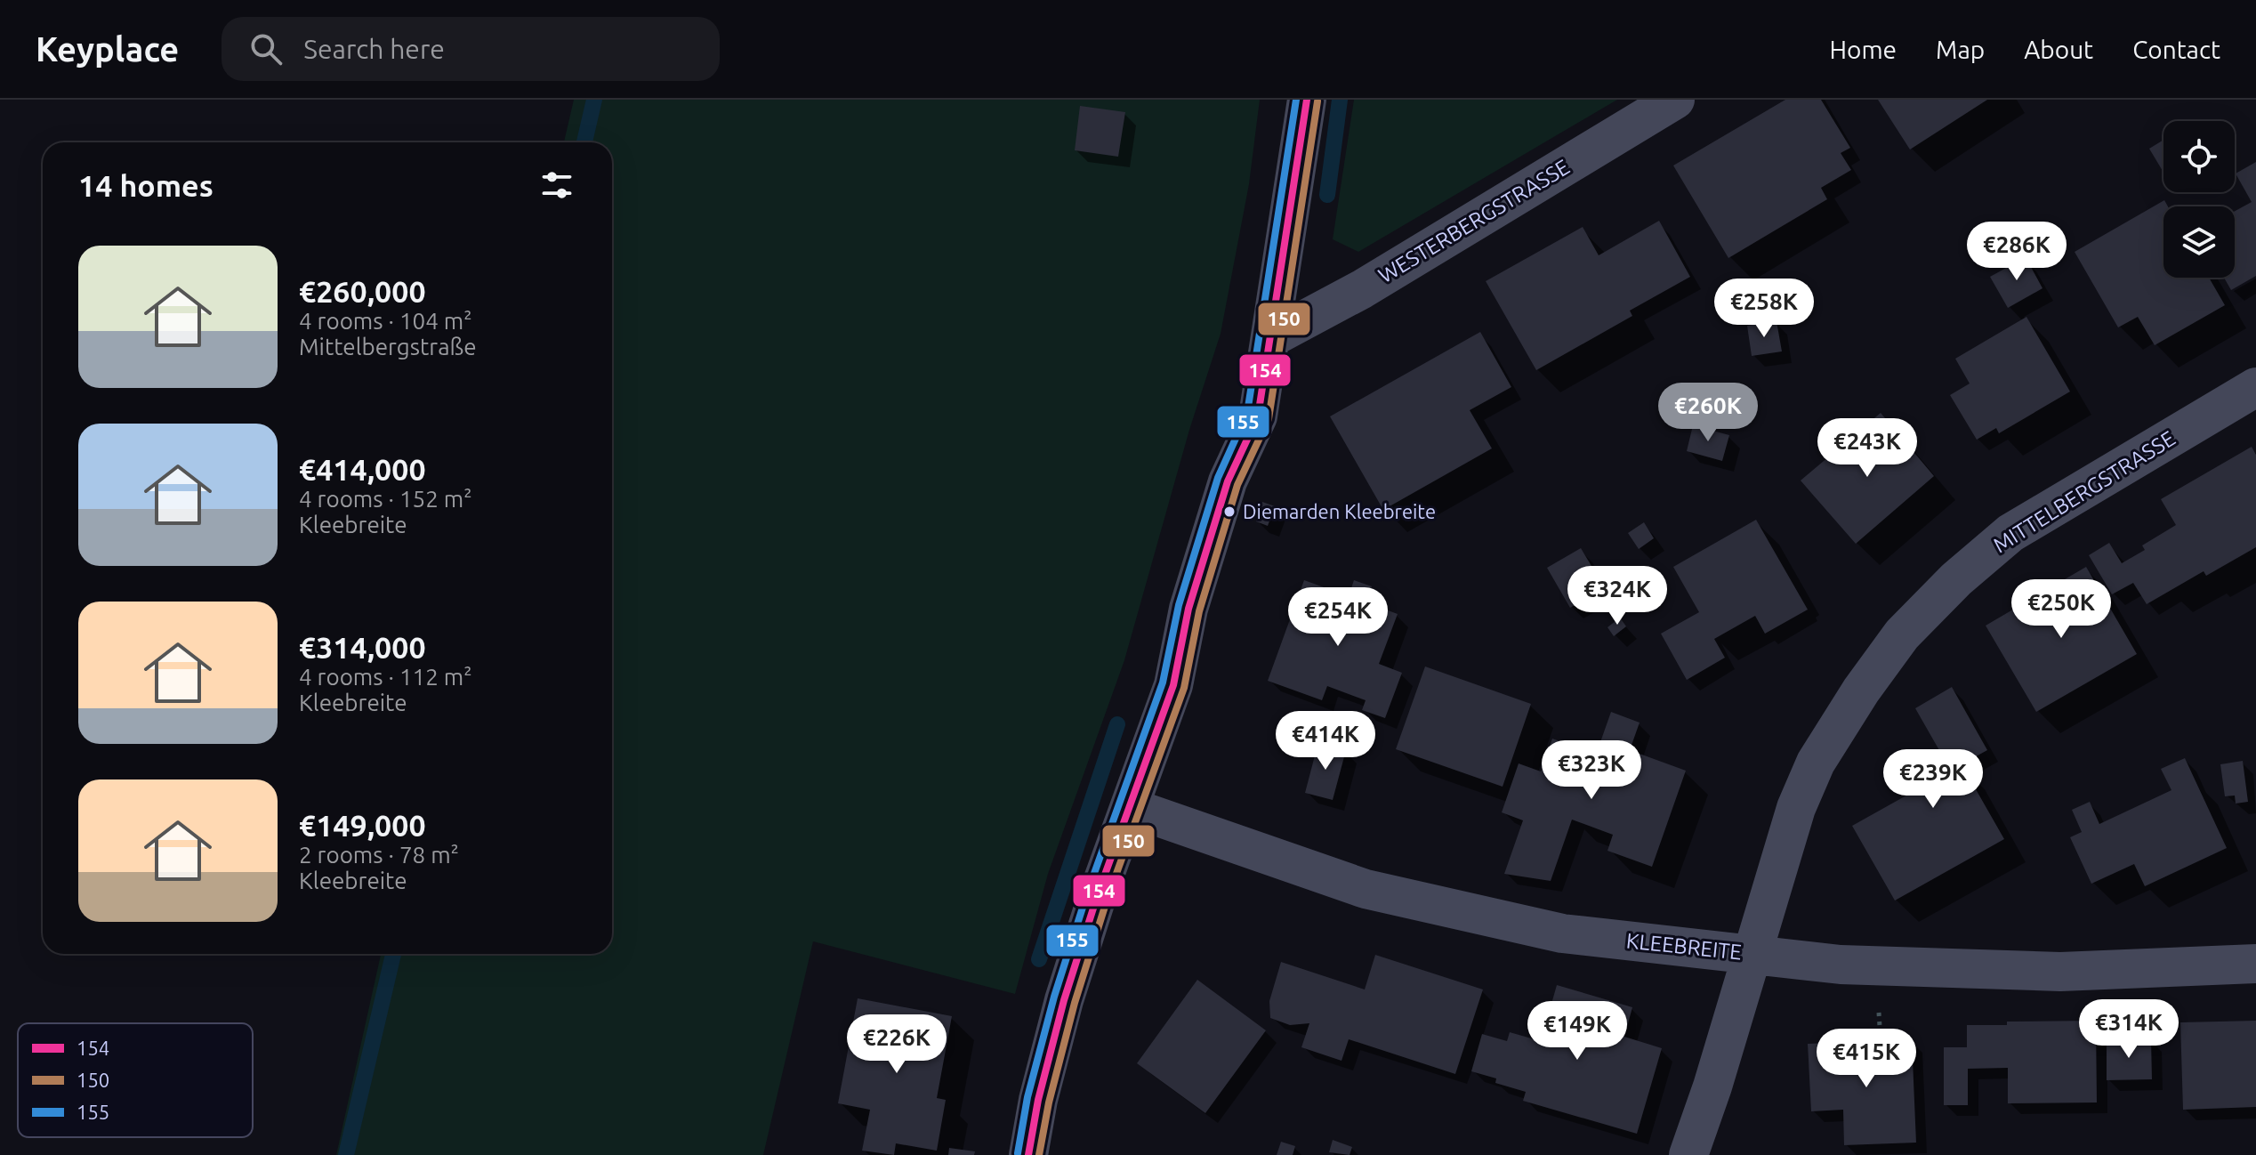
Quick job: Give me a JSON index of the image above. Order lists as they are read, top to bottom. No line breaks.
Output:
{"streets":{"street":["WESTERBERGSTRASSE","MITTELBERGSTRASSE","KLEEBREITE"]},"crossings":[["MITTELBERGSTRASSE","KLEEBREITE"]],"places":["Diemarden Kleebreite"],"lines":["transit line 154","transit line 155","transit line 150"],"legend":["154","150","155"],"page":{"header":"Keyplace","search":"Search here","nav":["Home","Map","About","Contact"],"heading":"14 homes","price":["€286K","€258K","€260K","€243K","€324K","€250K","€254K","€414K","€323K","€239K","€314K","€149K","€226K","€415K"],"list":[{"name":"€260,000","note":"4 rooms · 104 m² · Mittelbergstraße"},{"name":"€414,000","note":"4 rooms · 152 m² · Kleebreite"},{"name":"€314,000","note":"4 rooms · 112 m² · Kleebreite"},{"name":"€149,000","note":"2 rooms · 78 m² · Kleebreite"}]}}
